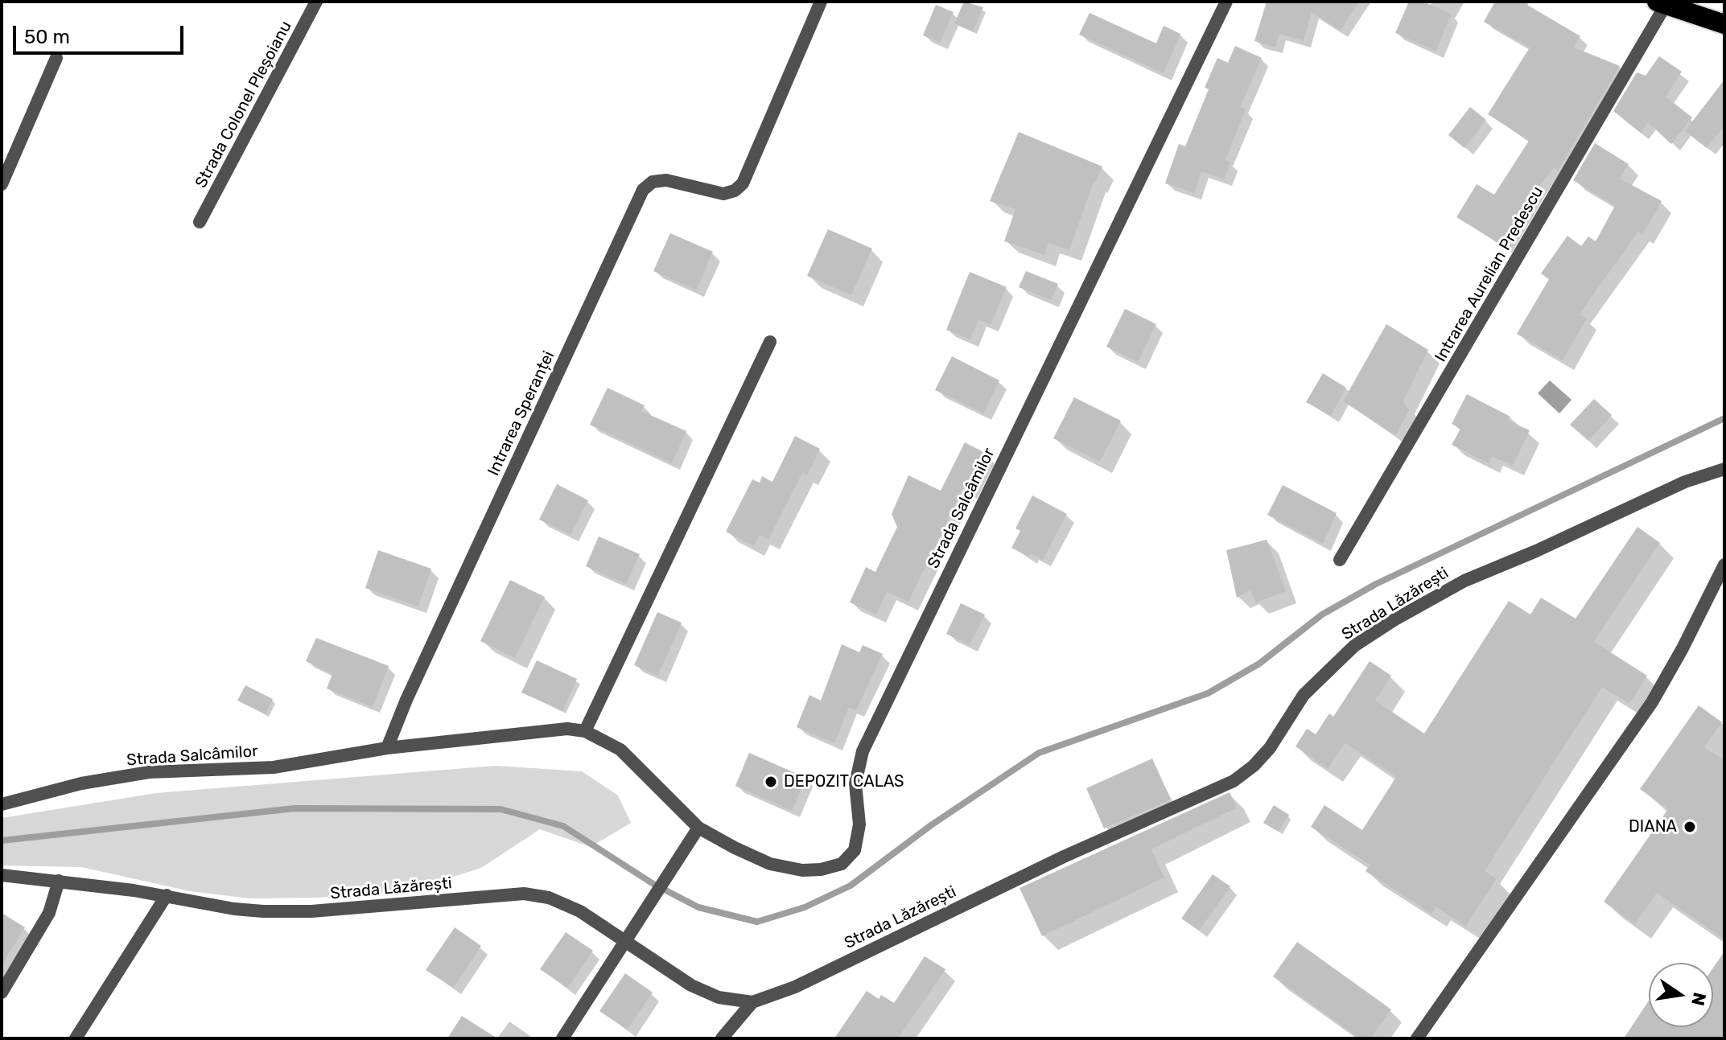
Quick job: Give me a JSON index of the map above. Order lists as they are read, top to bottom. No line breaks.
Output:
{"streets":{"street":["Strada Colonel Pleșoianu","Intrarea Aurelian Predescu","Intrarea Speranței","Strada Salcâmilor","Strada Lăzărești"]},"crossings":[["Intrarea Speranței","Strada Salcâmilor"]],"places":["DEPOZIT CALAS","DIANA"],"scale_bar":"50 m","north":"right"}
